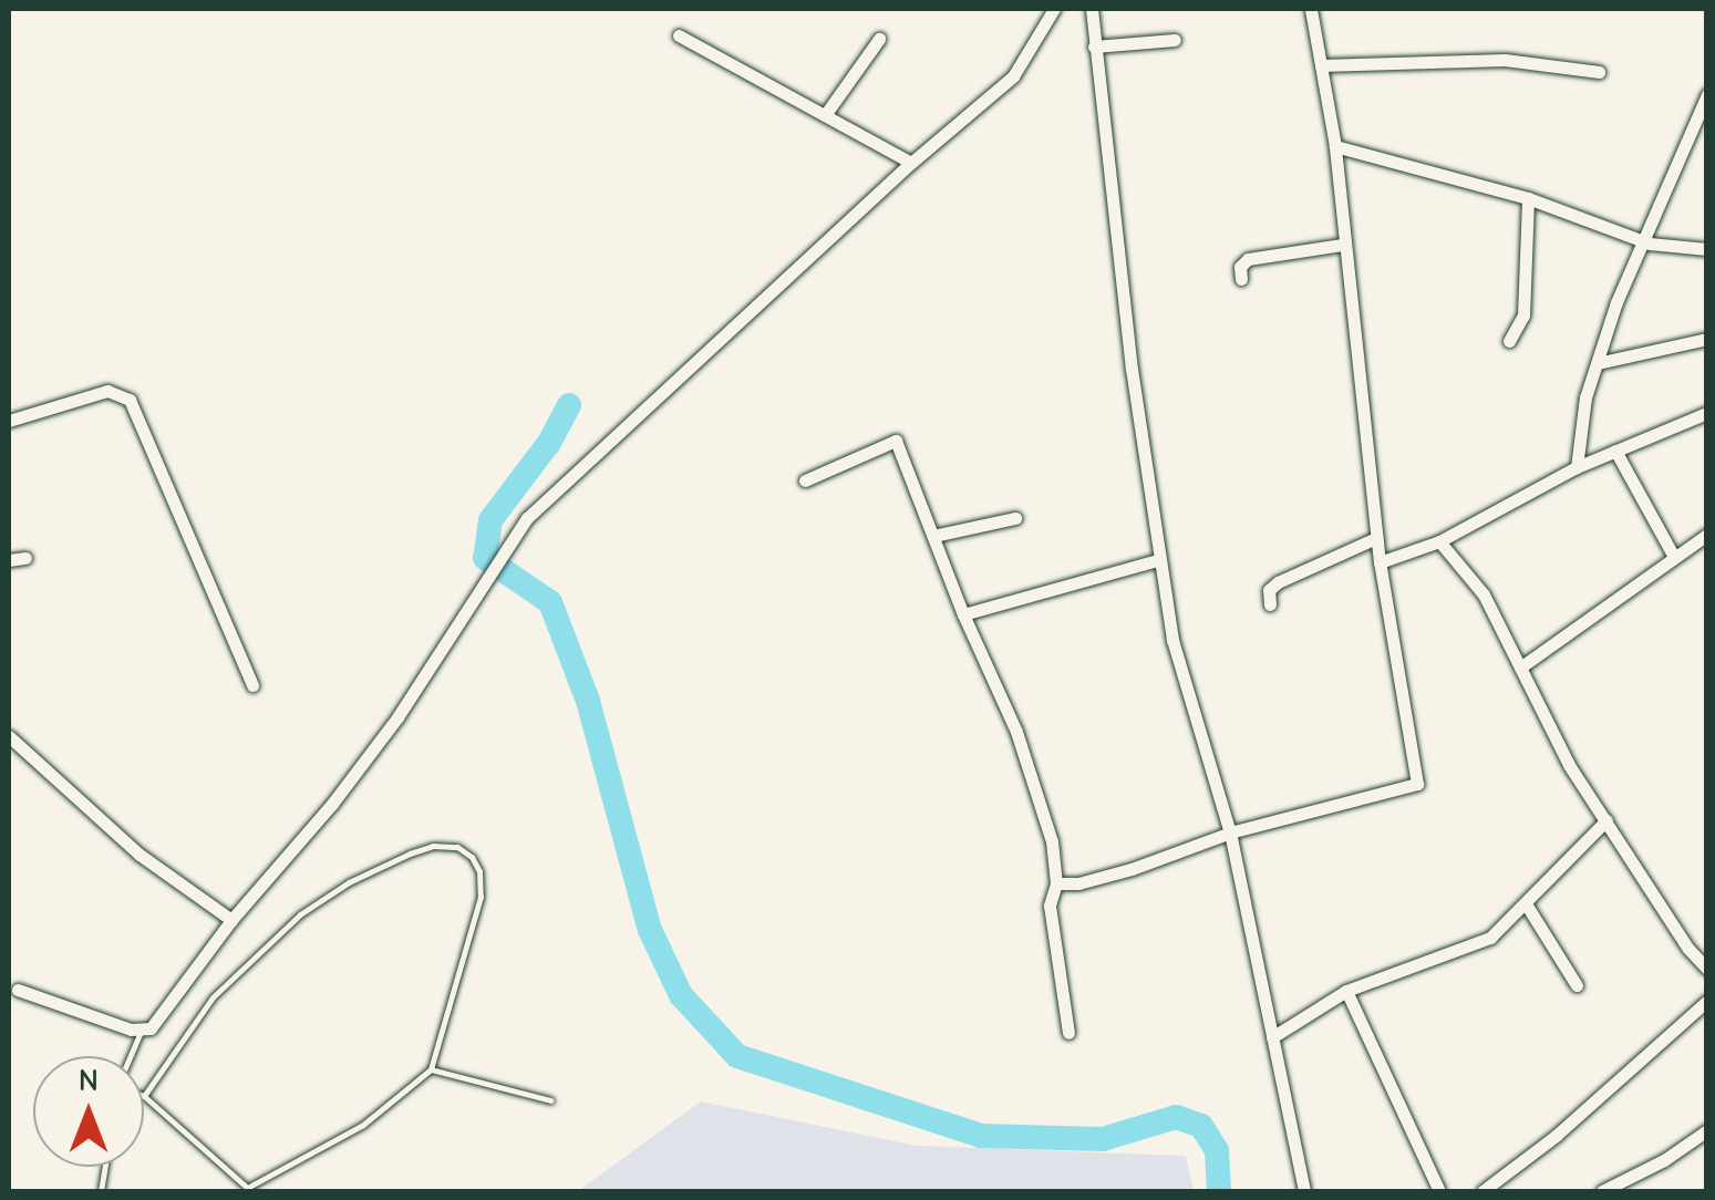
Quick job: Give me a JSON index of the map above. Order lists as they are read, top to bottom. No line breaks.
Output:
{"north":"top"}
